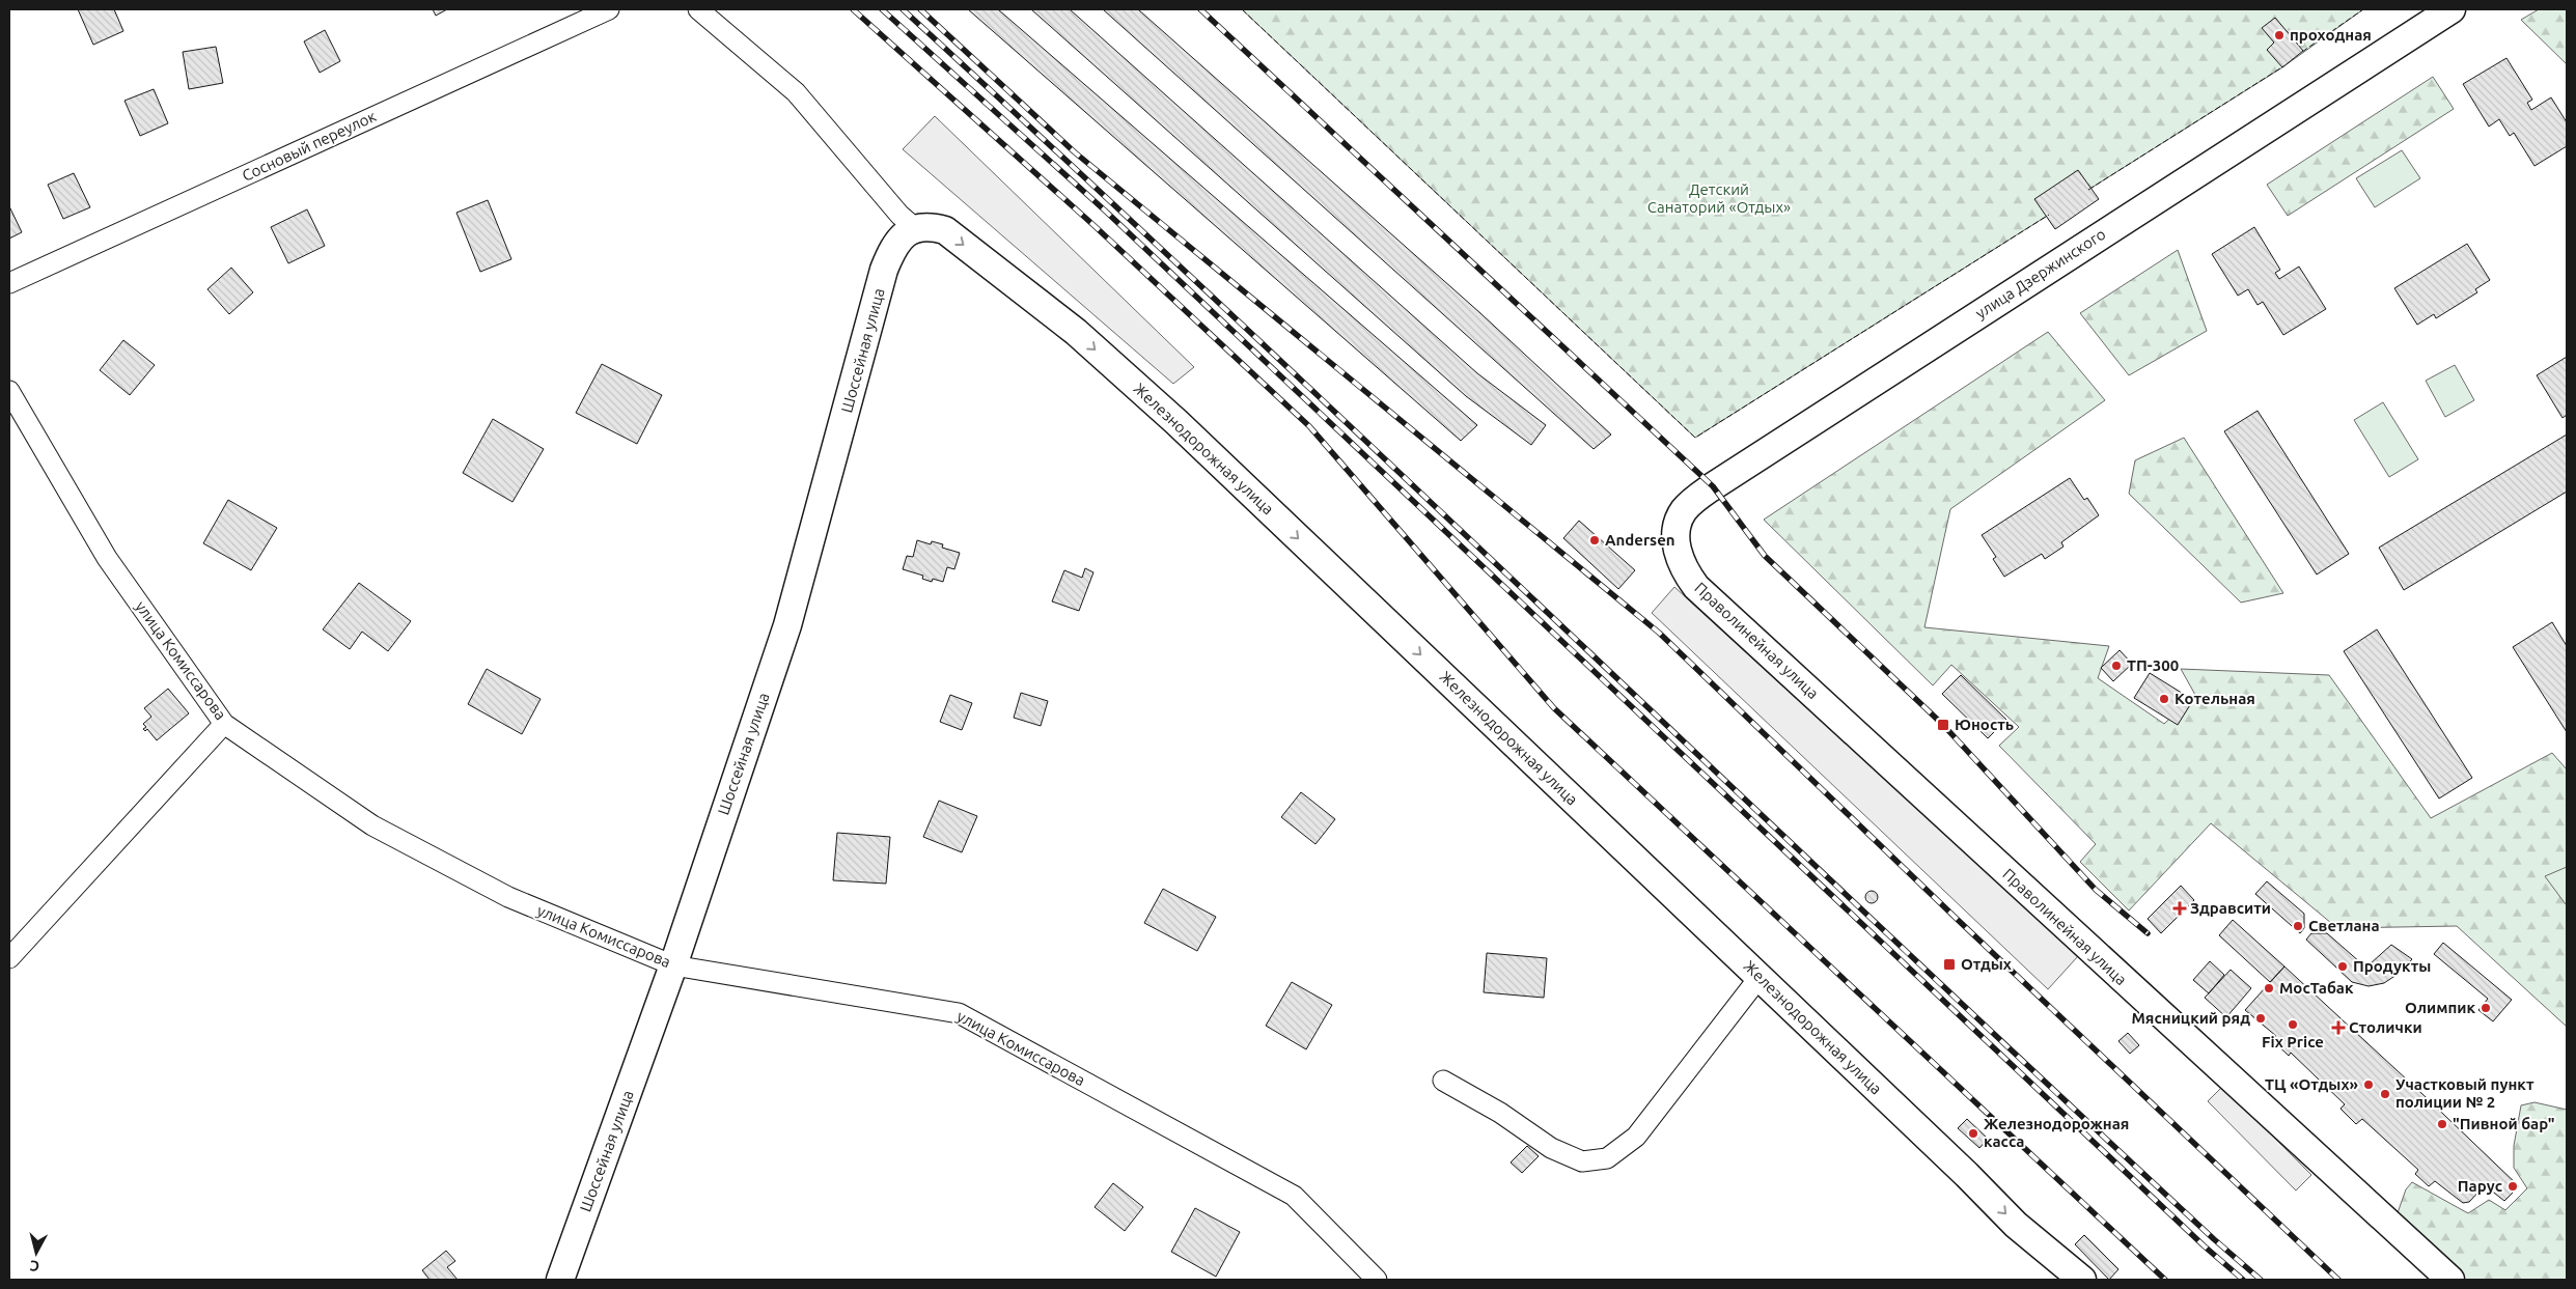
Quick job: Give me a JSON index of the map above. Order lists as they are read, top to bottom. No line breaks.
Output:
{"streets":{"street":["Сосновый переулок","улица Дзержинского","Шоссейная улица","Железнодорожная улица","Праволинейная улица","улица Комиссарова"]},"crossings":[["улица Дзержинского","Праволинейная улица"],["Шоссейная улица","Железнодорожная улица"],["Шоссейная улица","улица Комиссарова"]],"one_way":["Железнодорожная улица"],"parks":["Детский Санаторий «Отдых»"],"places":{"other":["проходная","Andersen","ТП-300","Котельная","Светлана","Продукты","МосТабак","Олимпик","Мясницкий ряд","Fix Price","ТЦ «Отдых»","Участковый пункт полиции № 2","\"Пивной бар\"","Железнодорожная касса","Парус"],"transit":["Юность","Отдых"],"health":["Здравсити","Столички"]},"north":"bottom"}
